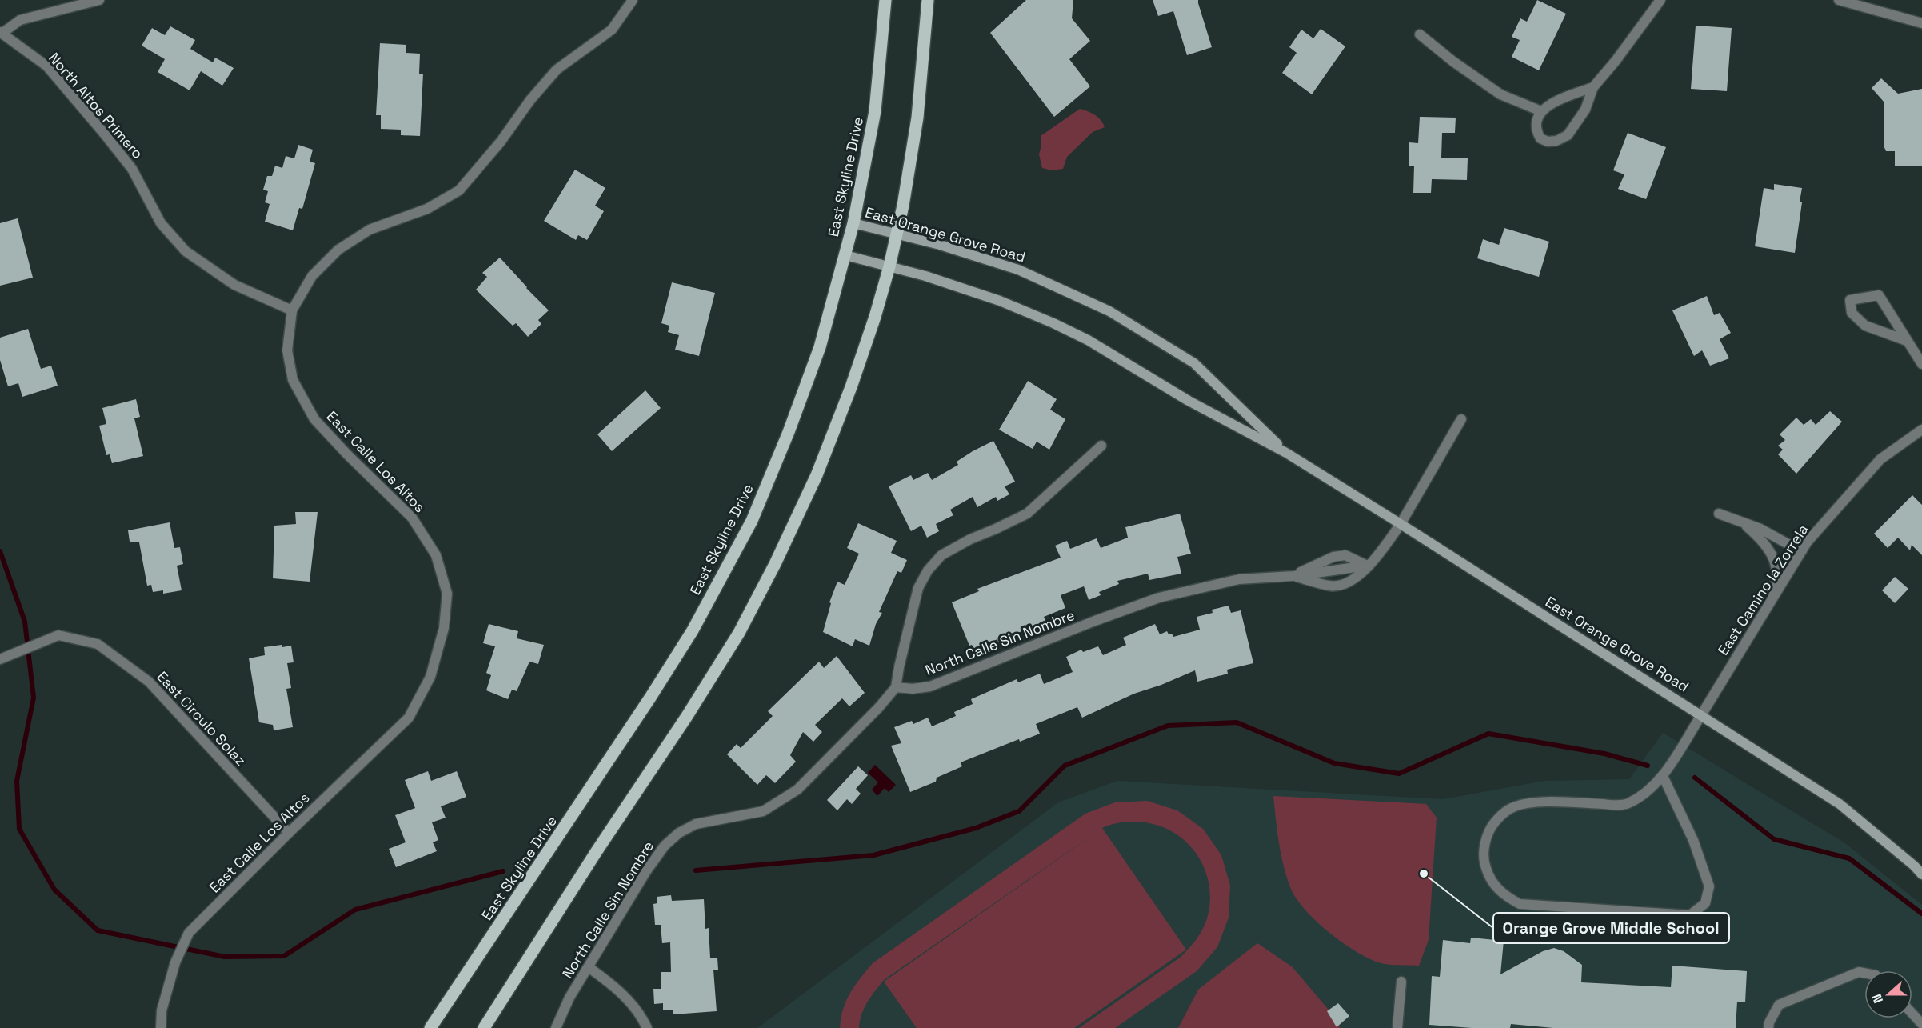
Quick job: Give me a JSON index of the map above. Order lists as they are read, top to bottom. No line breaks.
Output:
{"streets":{"main road":["East Skyline Drive","East Orange Grove Road"],"street":["North Altos Primero","East Calle Los Altos","East Camino la Zorrela","North Calle Sin Nombre","East Circulo Solaz"]},"crossings":[["North Altos Primero","East Calle Los Altos"],["East Skyline Drive","East Orange Grove Road"],["East Orange Grove Road","East Camino la Zorrela"],["East Orange Grove Road","North Calle Sin Nombre"],["East Calle Los Altos","East Circulo Solaz"]],"places":["Orange Grove Middle School"],"north":"left"}
